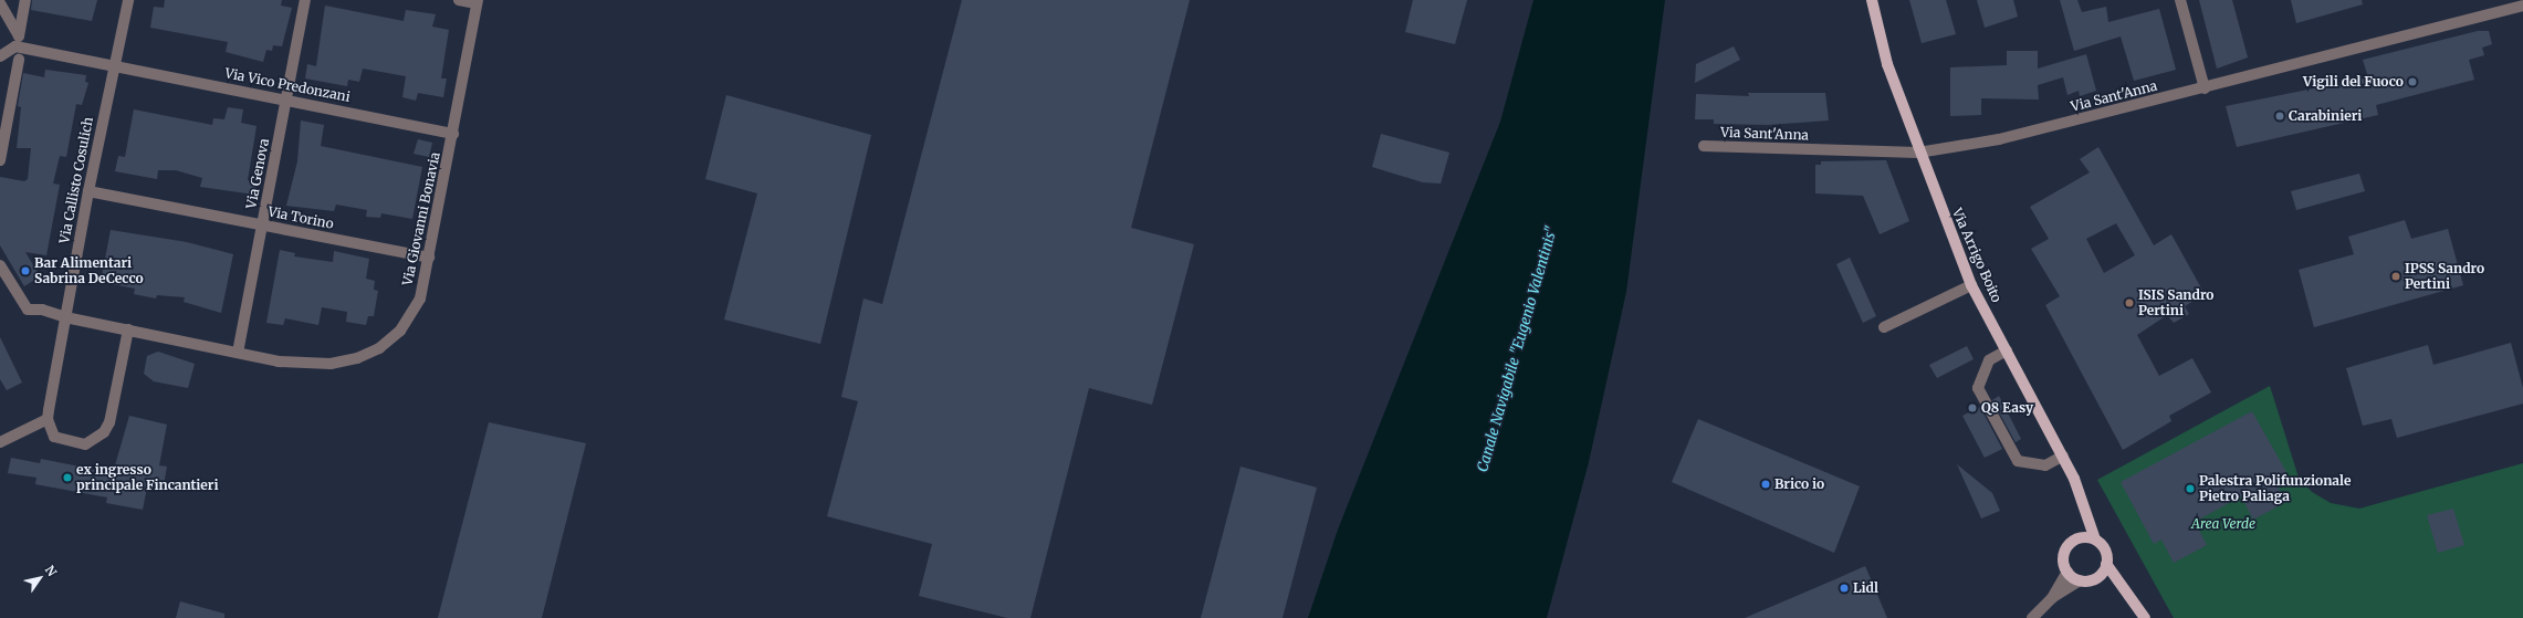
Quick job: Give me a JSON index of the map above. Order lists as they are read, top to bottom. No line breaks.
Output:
{"streets":{"main road":["Via Arrigo Boito"],"street":["Via Vico Predonzani","Via Sant'Anna","Via Genova","Via Callisto Cosulich","Via Torino","Via Giovanni Bonavia"]},"crossings":[["Via Vico Predonzani","Via Genova"],["Via Vico Predonzani","Via Callisto Cosulich"],["Via Vico Predonzani","Via Giovanni Bonavia"],["Via Sant'Anna","Via Arrigo Boito"],["Via Genova","Via Torino"],["Via Genova","Via Giovanni Bonavia"],["Via Callisto Cosulich","Via Torino"],["Via Callisto Cosulich","Via Giovanni Bonavia"],["Via Torino","Via Giovanni Bonavia"]],"water":["Canale Navigabile \"Eugenio Valentinis\""],"parks":["Area Verde"],"places":["Vigili del Fuoco","Carabinieri","Bar Alimentari Sabrina DeCecco","IPSS Sandro Pertini","ISIS Sandro Pertini","Q8 Easy","ex ingresso principale Fincantieri","Brico io","Palestra Polifunzionale Pietro Paliaga","Lidl"],"north":"top right"}
